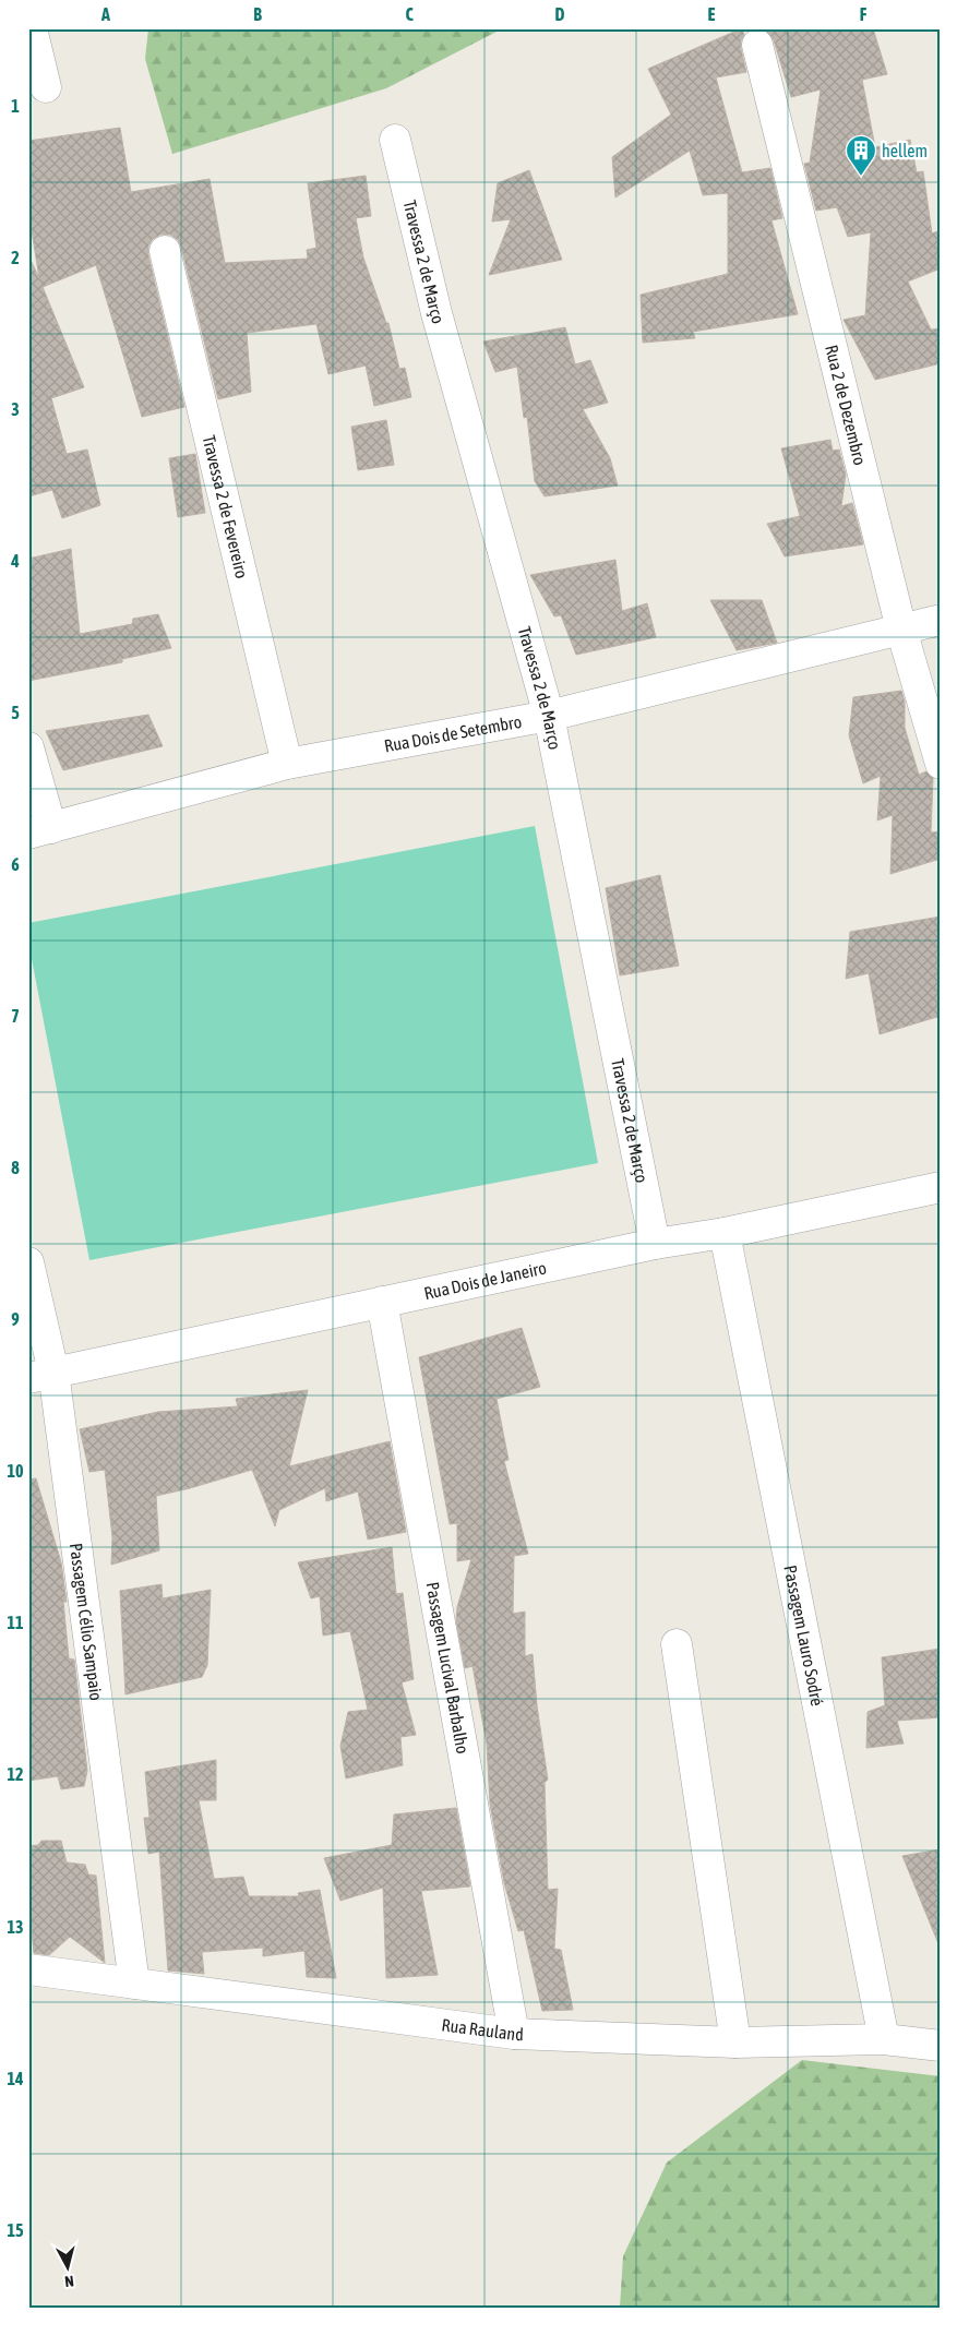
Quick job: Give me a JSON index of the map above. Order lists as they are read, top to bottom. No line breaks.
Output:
{"streets":{"street":["Travessa 2 de Março","Rua 2 de Dezembro","Travessa 2 de Fevereiro","Rua Dois de Setembro","Rua Dois de Janeiro","Passagem Célio Sampaio","Passagem Lauro Sodré","Passagem Lucival Barbalho","Rua Rauland"]},"crossings":[["Travessa 2 de Março","Rua Dois de Setembro"],["Travessa 2 de Março","Rua Dois de Janeiro"],["Rua 2 de Dezembro","Rua Dois de Setembro"],["Travessa 2 de Fevereiro","Rua Dois de Setembro"],["Rua Dois de Janeiro","Passagem Célio Sampaio"],["Rua Dois de Janeiro","Passagem Lauro Sodré"],["Rua Dois de Janeiro","Passagem Lucival Barbalho"],["Passagem Célio Sampaio","Rua Rauland"],["Passagem Lauro Sodré","Rua Rauland"],["Passagem Lucival Barbalho","Rua Rauland"]],"places":{"building":["hellem"]},"north":"bottom","grid":{"columns":["A","B","C","D","E","F"],"rows":["1","2","3","4","5","6","7","8","9","10","11","12","13","14","15"]}}
